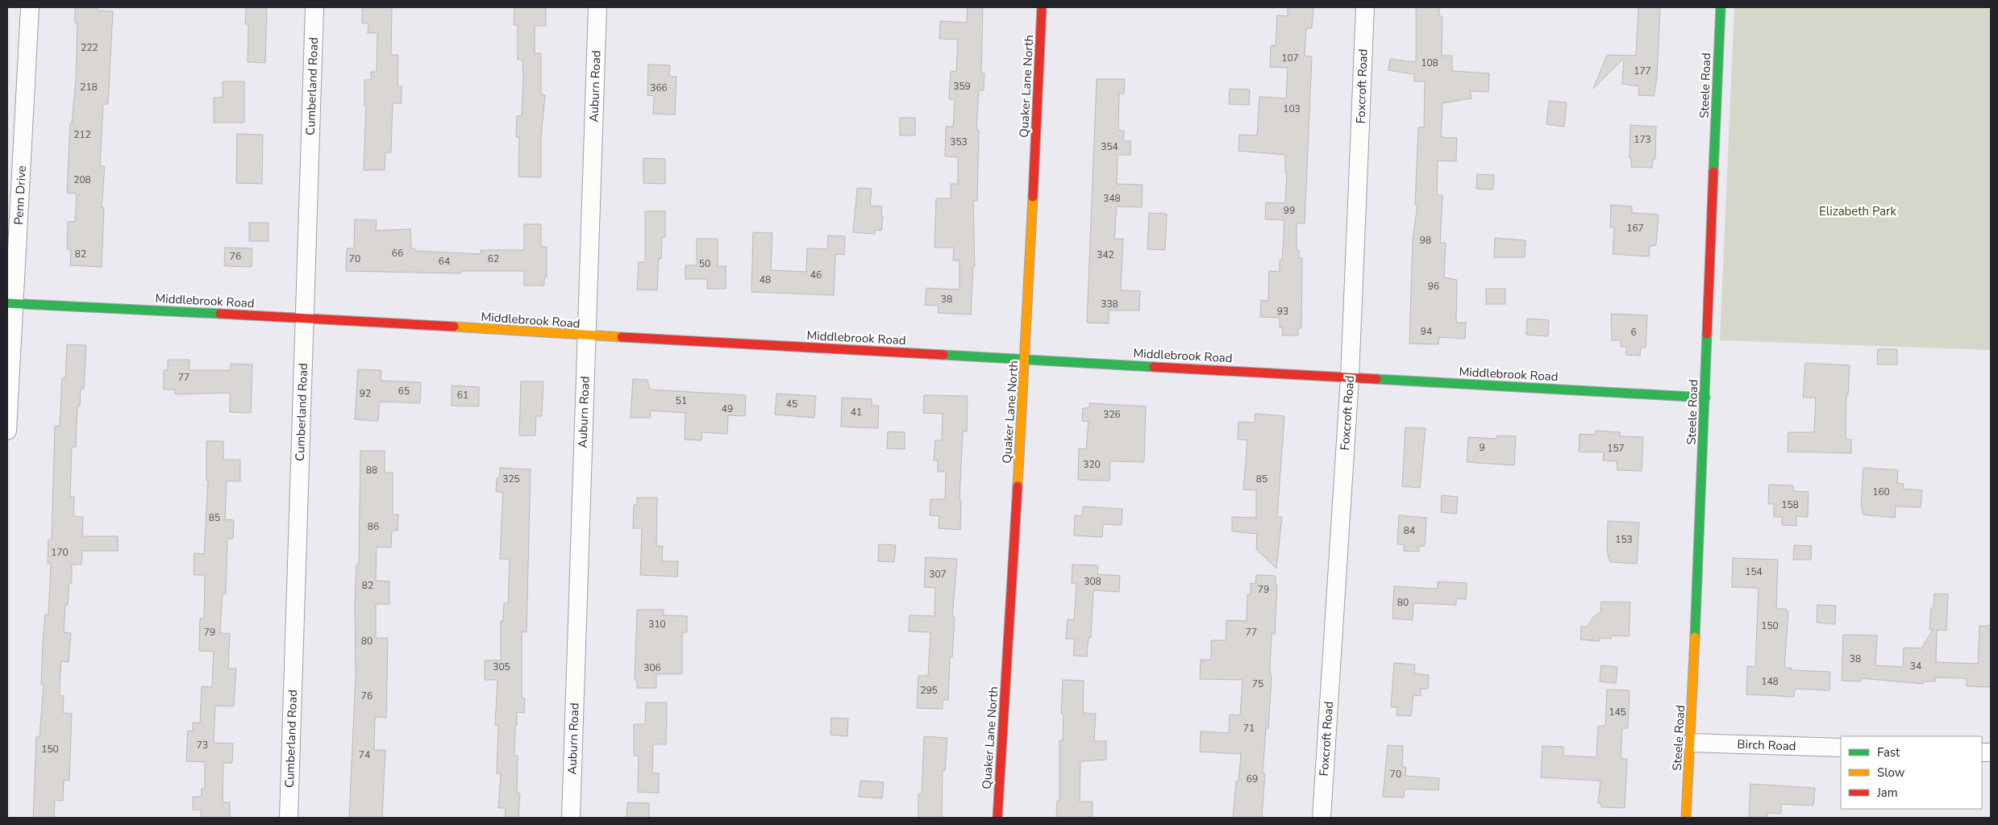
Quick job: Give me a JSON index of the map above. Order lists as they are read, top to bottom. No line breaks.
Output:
{"streets":{"street":["Steele Road","Cumberland Road","Auburn Road","Quaker Lane North","Foxcroft Road","Penn Drive","Middlebrook Road","Birch Road"]},"crossings":[["Steele Road","Middlebrook Road"],["Steele Road","Birch Road"],["Cumberland Road","Middlebrook Road"],["Auburn Road","Middlebrook Road"],["Quaker Lane North","Middlebrook Road"],["Foxcroft Road","Middlebrook Road"],["Penn Drive","Middlebrook Road"]],"parks":["Elizabeth Park"],"house_numbers":["222","107","108","177","359","218","366","103","212","173","353","354","208","348","99","167","98","66","82","342","76","70","62","64","50","46","48","96","38","338","93","94","6","77","65","92","61","51","45","49","41","326","9","157","320","88","325","85","160","158","85","86","84","153","170","154","307","308","82","79","80","310","150","79","77","80","38","34","305","306","148","75","295","76","145","71","73","150","74","70","69"],"legend":["Fast","Slow","Jam"]}
